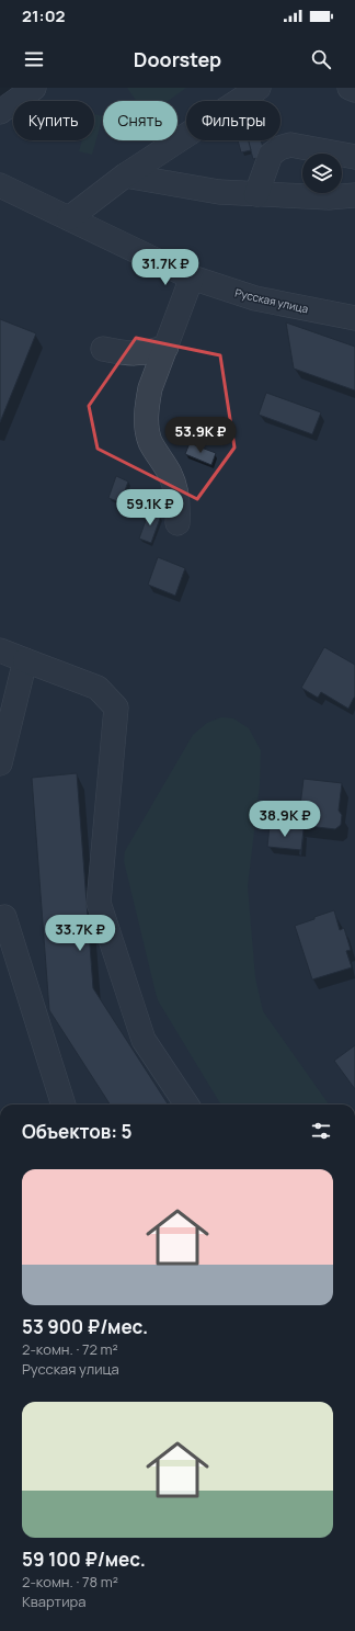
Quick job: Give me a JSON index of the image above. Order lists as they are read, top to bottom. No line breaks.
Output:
{"streets":{"street":["Русская улица"]},"page":{"status":"21:02","header":"Doorstep","chip":["Купить","Снять","Фильтры"],"price":["31.7K ₽","53.9K ₽","59.1K ₽","38.9K ₽","33.7K ₽"],"heading":"Объектов: 5","list":[{"name":"53 900 ₽/мес.","note":"2-комн. · 72 m² · Русская улица"},{"name":"59 100 ₽/мес.","note":"2-комн. · 78 m² · Квартира"}]}}
